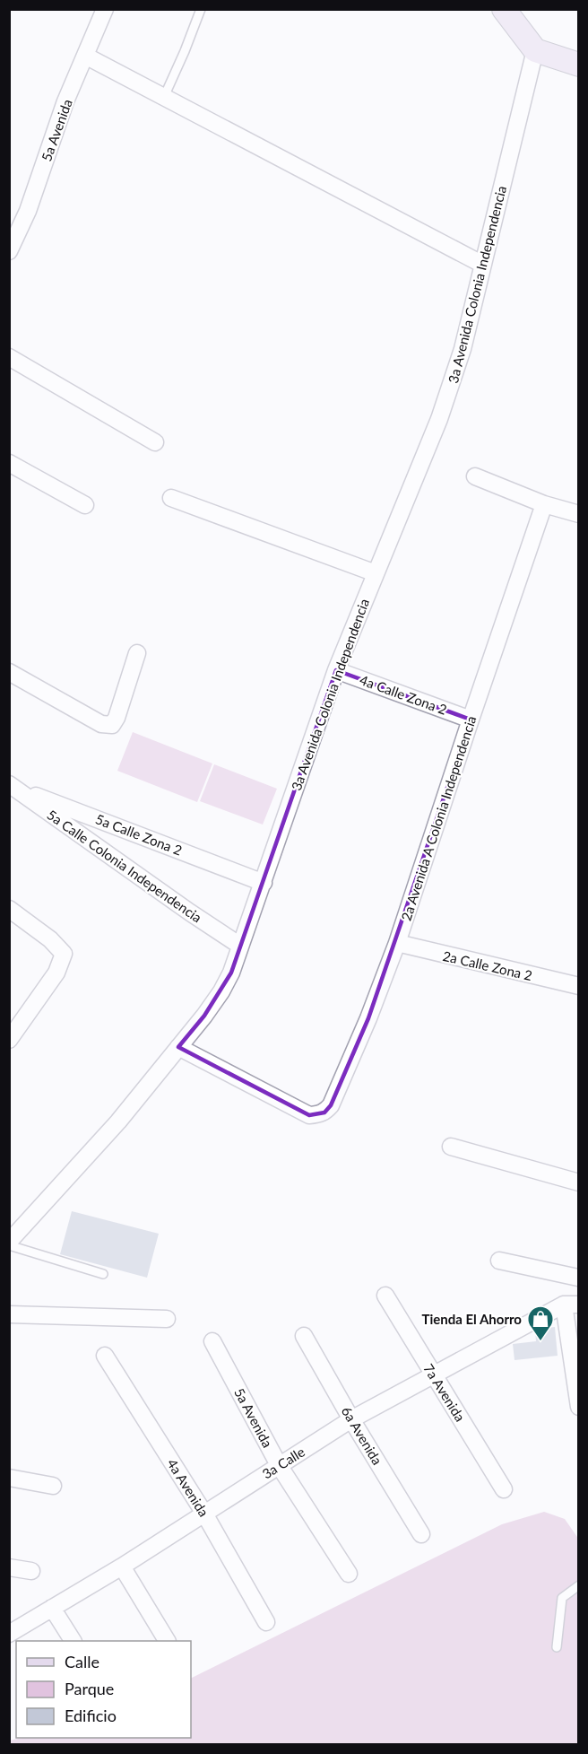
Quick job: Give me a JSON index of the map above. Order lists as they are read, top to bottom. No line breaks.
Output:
{"streets":{"street":["5a Avenida","3a Avenida Colonia Independencia","4a Calle Zona 2","2a Avenida A Colonia Independencia","5a Calle Zona 2","5a Calle Colonia Independencia","2a Calle Zona 2","7a Avenida","6a Avenida","3a Calle","4a Avenida"]},"crossings":[["5a Avenida","3a Calle"],["3a Avenida Colonia Independencia","4a Calle Zona 2"],["3a Avenida Colonia Independencia","2a Avenida A Colonia Independencia"],["3a Avenida Colonia Independencia","5a Calle Zona 2"],["3a Avenida Colonia Independencia","5a Calle Colonia Independencia"],["4a Calle Zona 2","2a Avenida A Colonia Independencia"],["2a Avenida A Colonia Independencia","2a Calle Zona 2"],["5a Calle Zona 2","5a Calle Colonia Independencia"],["7a Avenida","3a Calle"],["6a Avenida","3a Calle"],["3a Calle","4a Avenida"]],"places":{"shop":["Tienda El Ahorro"]},"legend":["Calle","Parque","Edificio"]}
